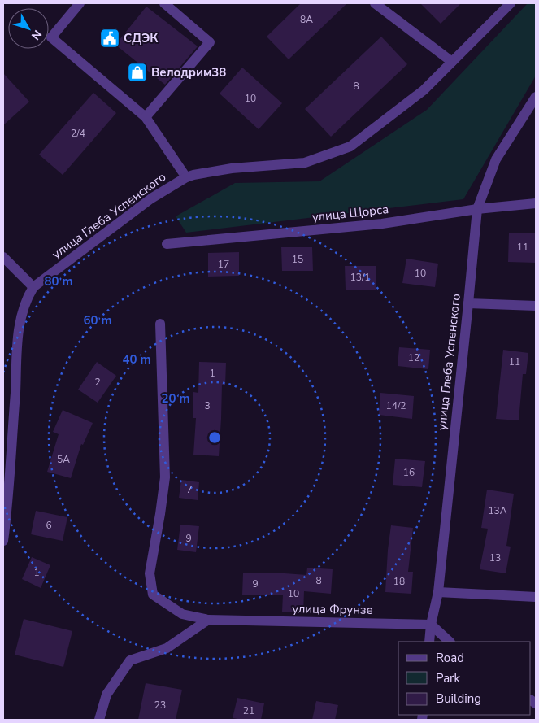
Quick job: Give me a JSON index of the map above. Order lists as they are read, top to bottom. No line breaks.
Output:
{"streets":{"street":["улица Щорса","улица Глеба Успенского","улица Фрунзе"]},"crossings":[["улица Щорса","улица Глеба Успенского"],["улица Глеба Успенского","улица Фрунзе"]],"places":{"public building":["СДЭК"],"shop":["Велодрим38"]},"house_numbers":["8А","8","10","2/4","11","15","17","10","13/1","12","11","1","2","3","14/2","5А","16","7","13А","6","9","13","1","8","18","9","10","23","21"],"legend":["Road","Park","Building"],"north":"bottom right","rings":["80 m","60 m","40 m","20 m"]}
